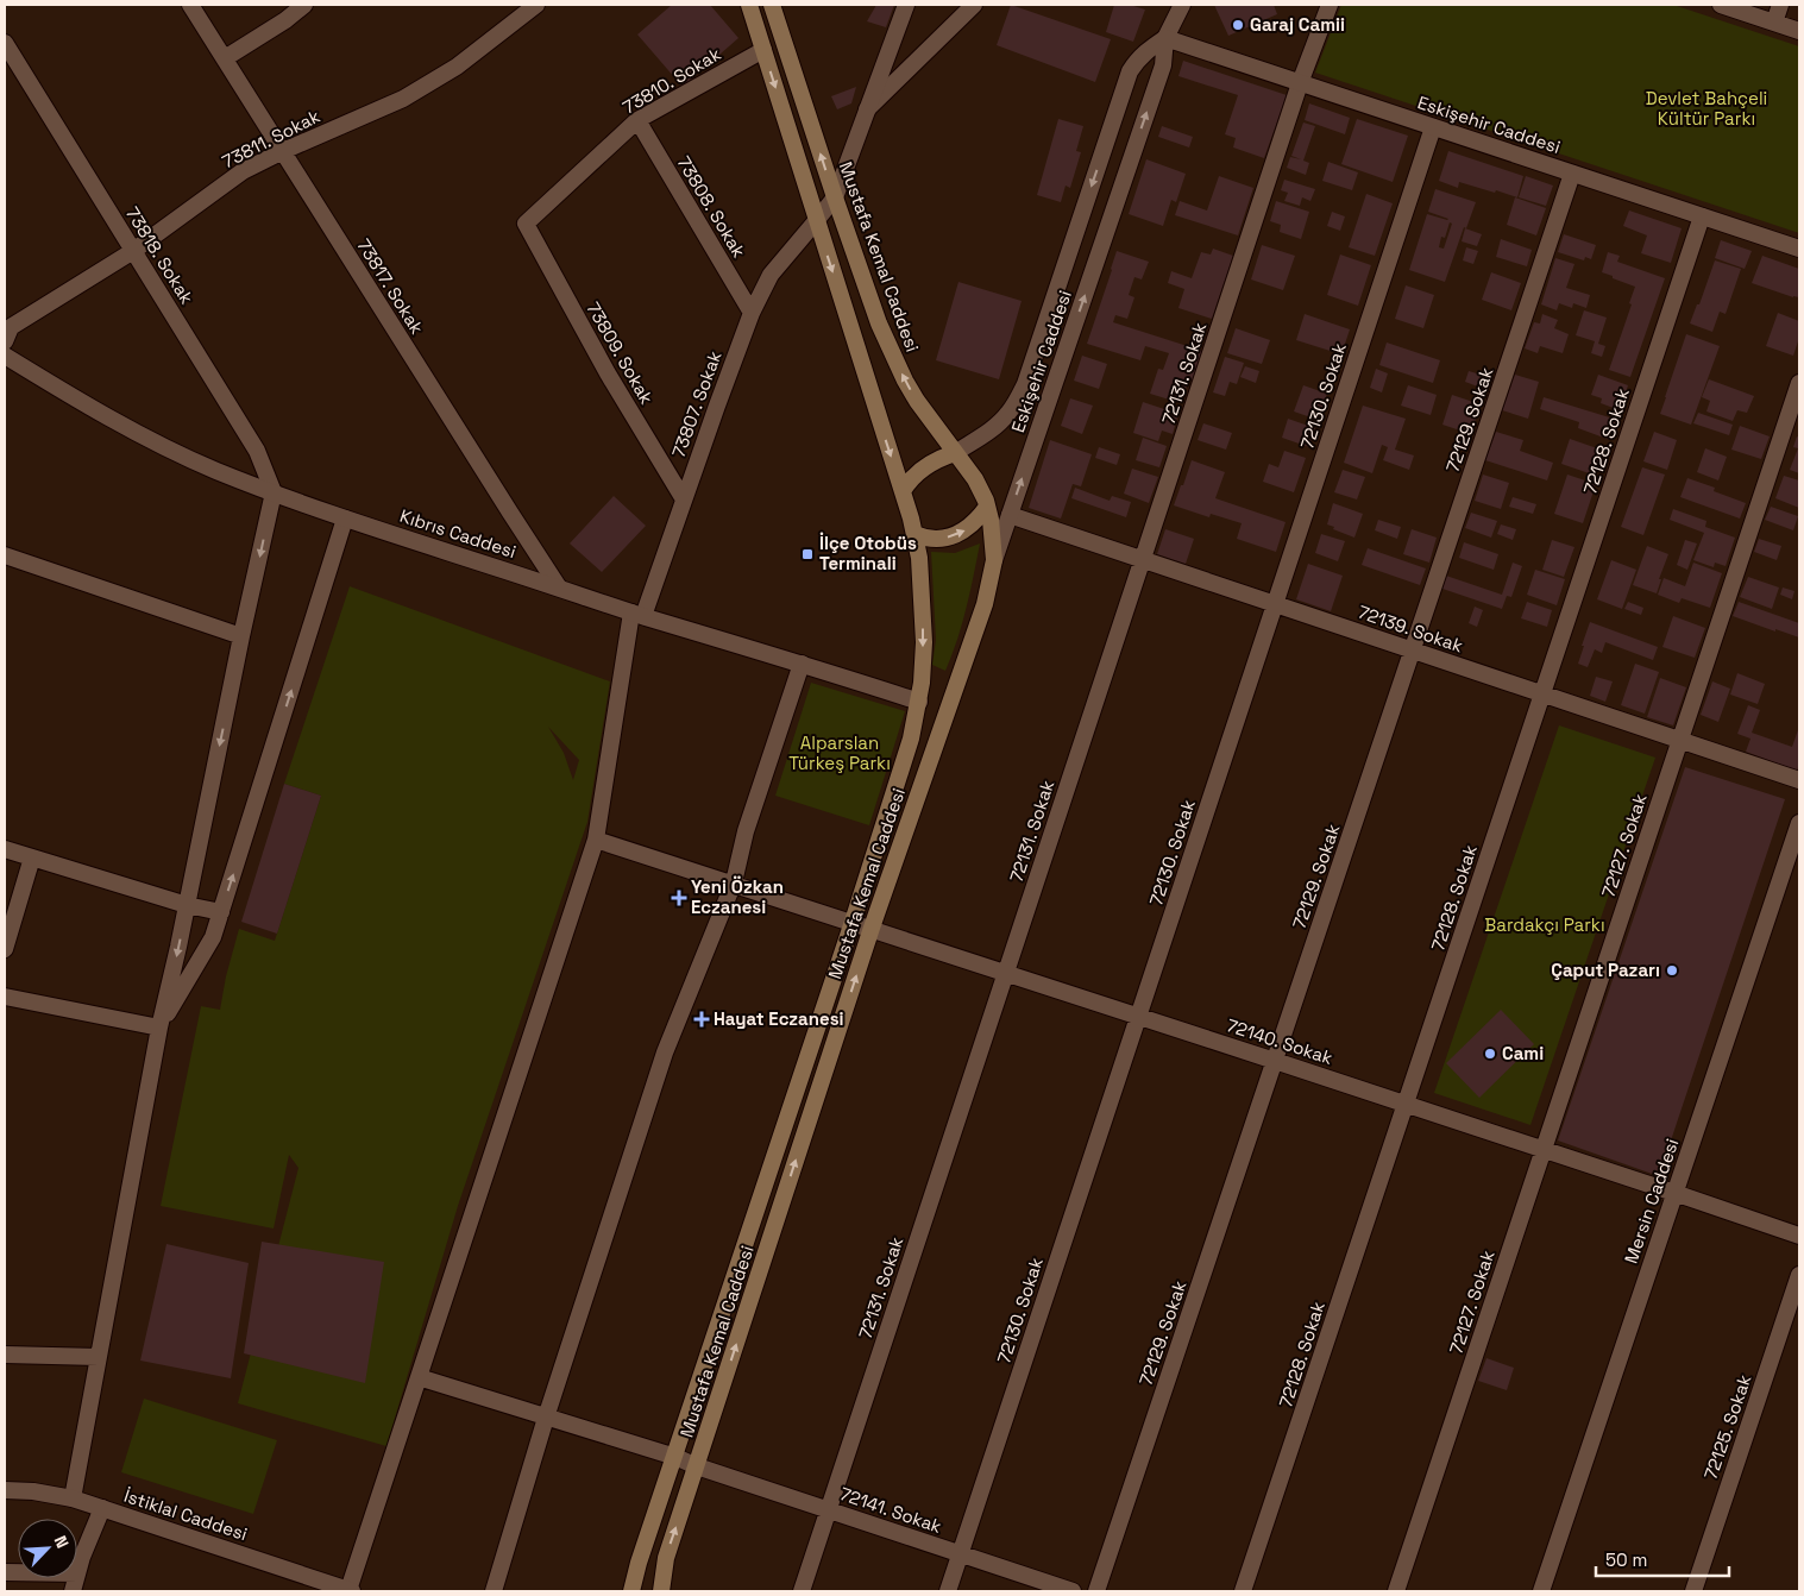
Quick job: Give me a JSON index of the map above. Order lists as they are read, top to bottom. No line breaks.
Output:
{"streets":{"main road":["Mustafa Kemal Caddesi"],"street":["73810. Sokak","Eskişehir Caddesi","73811. Sokak","73808. Sokak","73818. Sokak","73817. Sokak","73809. Sokak","72131. Sokak","72130. Sokak","73807. Sokak","72129. Sokak","72128. Sokak","Kıbrıs Caddesi","72139. Sokak","72127. Sokak","72140. Sokak","Mersin Caddesi","72125. Sokak","72141. Sokak","İstiklal Caddesi"]},"crossings":[["73810. Sokak","73808. Sokak"],["73810. Sokak","Mustafa Kemal Caddesi"],["73810. Sokak","73809. Sokak"],["Eskişehir Caddesi","Mustafa Kemal Caddesi"],["Eskişehir Caddesi","72131. Sokak"],["Eskişehir Caddesi","72130. Sokak"],["Eskişehir Caddesi","72129. Sokak"],["Eskişehir Caddesi","72128. Sokak"],["Eskişehir Caddesi","72139. Sokak"],["73811. Sokak","73818. Sokak"],["73811. Sokak","73817. Sokak"],["73808. Sokak","73807. Sokak"],["73818. Sokak","Kıbrıs Caddesi"],["Mustafa Kemal Caddesi","73807. Sokak"],["Mustafa Kemal Caddesi","Kıbrıs Caddesi"],["Mustafa Kemal Caddesi","72140. Sokak"],["Mustafa Kemal Caddesi","72141. Sokak"],["73817. Sokak","Kıbrıs Caddesi"],["73809. Sokak","73807. Sokak"],["72131. Sokak","72139. Sokak"],["72131. Sokak","72140. Sokak"],["72131. Sokak","72141. Sokak"],["72130. Sokak","72139. Sokak"],["72130. Sokak","72140. Sokak"],["72130. Sokak","72141. Sokak"],["73807. Sokak","Kıbrıs Caddesi"],["73807. Sokak","72140. Sokak"],["73807. Sokak","72141. Sokak"],["73807. Sokak","İstiklal Caddesi"],["72129. Sokak","72139. Sokak"],["72129. Sokak","72140. Sokak"],["72128. Sokak","72139. Sokak"],["72128. Sokak","72140. Sokak"],["72139. Sokak","72127. Sokak"],["72127. Sokak","72140. Sokak"],["72140. Sokak","Mersin Caddesi"]],"parks":["Devlet Bahçeli Kültür Parkı","Alparslan Türkeş Parkı","Bardakçı Parkı"],"places":{"other":["Garaj Camii","Çaput Pazarı","Cami"],"transit":["İlçe Otobüs Terminali"],"health":["Yeni Özkan Eczanesi","Hayat Eczanesi"]},"scale_bar":"50 m","north":"top right"}
